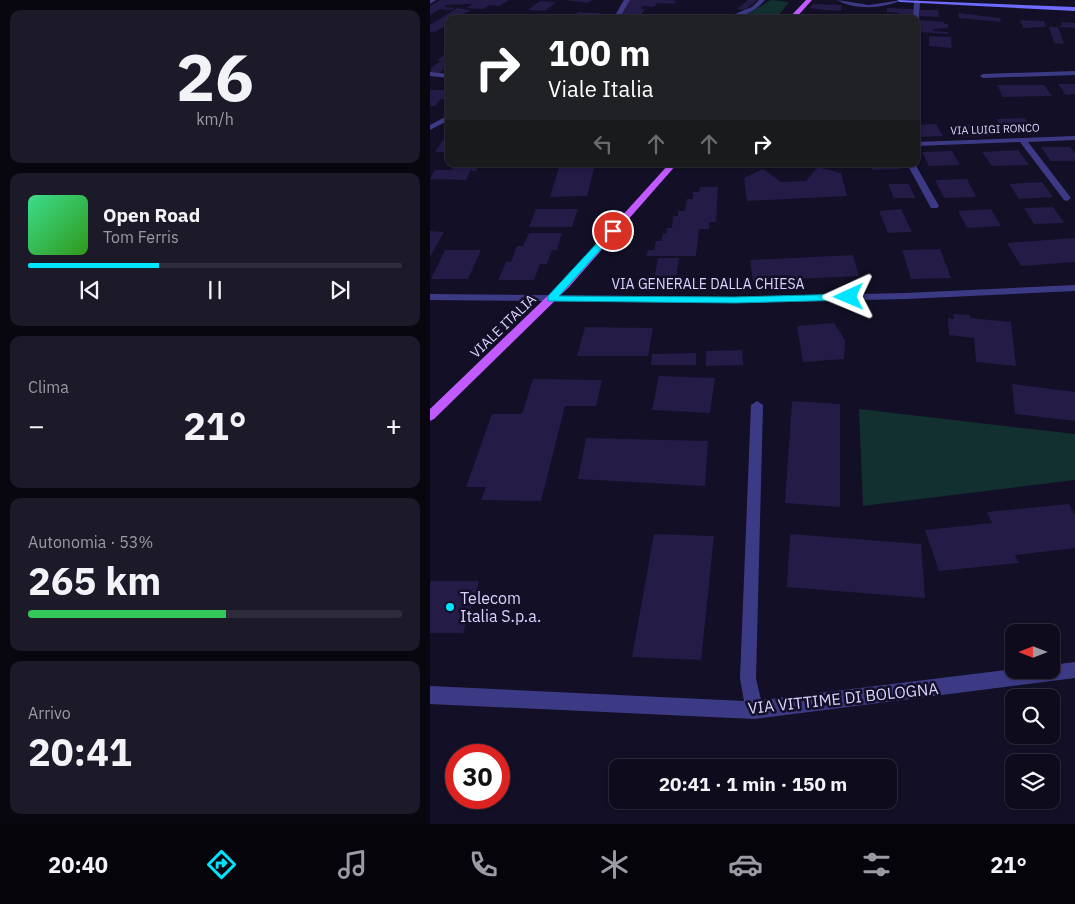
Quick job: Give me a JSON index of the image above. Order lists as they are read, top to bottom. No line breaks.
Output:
{"streets":{"main road":["VIALE ITALIA"],"street":["VIA LUIGI RONCO","VIA GENERALE DALLA CHIESA","VIA VITTIME DI BOLOGNA"]},"crossings":[["VIA GENERALE DALLA CHIESA","VIALE ITALIA"]],"places":["Telecom Italia S.p.a."],"north":"left","page":{"tile":[["26","km/h"],"Clima",["Autonomia · 53%","265 km"],["Arrivo","20:41"]],"turn":["100 m","Viale Italia"],"song":["Open Road","Tom Ferris"],"heat":["−","21°","+"],"limit":"30","trip":"20:41 · 1 min · 150 m","tabs":["20:40","21°"]}}
